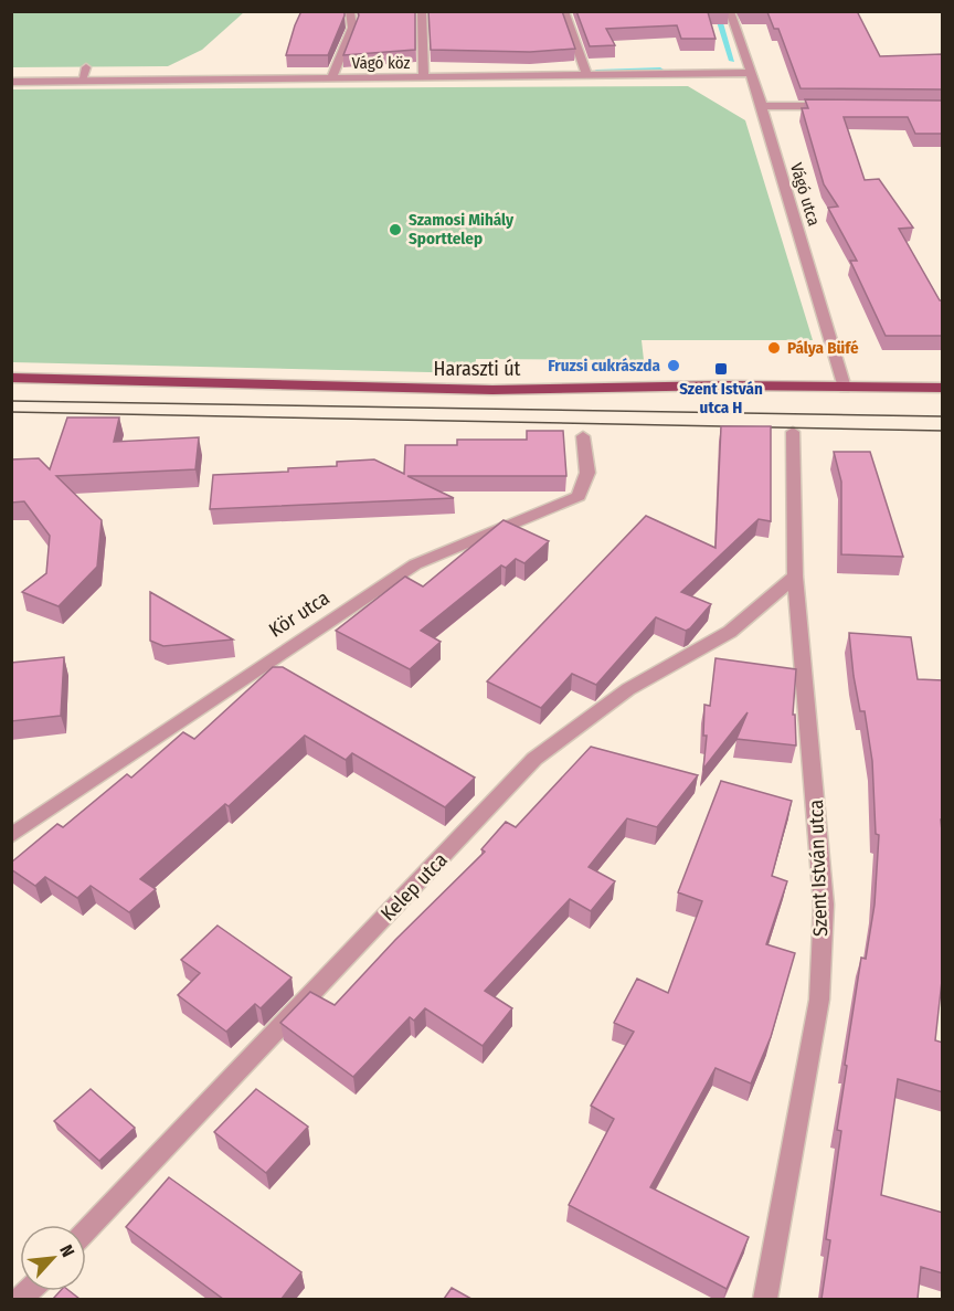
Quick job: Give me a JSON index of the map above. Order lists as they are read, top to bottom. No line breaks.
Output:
{"streets":{"main road":["Haraszti út"],"street":["Vágó köz","Vágó utca","Kör utca","Szent István utca","Kelep utca"]},"crossings":[["Vágó köz","Vágó utca"],["Vágó utca","Haraszti út"],["Szent István utca","Kelep utca"]],"places":{"other":["Szamosi Mihály Sporttelep","Pálya Büfé","Fruzsi cukrászda"],"transit":["Szent István utca H"]},"north":"top right"}
